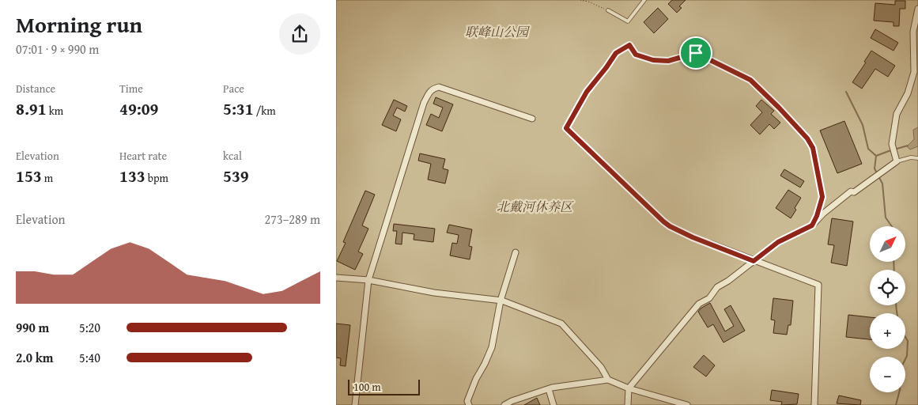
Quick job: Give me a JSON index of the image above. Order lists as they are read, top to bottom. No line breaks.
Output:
{"parks":["联峰山公园","北戴河休养区"],"scale_bar":"100 m","north":"top right","page":{"heading":["Morning run","07:01 · 9 × 990 m"],"stats":[["Distance","8.91 km"],["Time","49:09"],["Pace","5:31 /km"],["Elevation","153 m"],["Heart rate","133 bpm"],["kcal","539"]],"chart":["Elevation","273–289 m"],"map_buttons":["+","−"],"list":[{"name":"990 m","note":"5:20"},{"name":"2.0 km","note":"5:40"}],"scale":"100 m"}}
